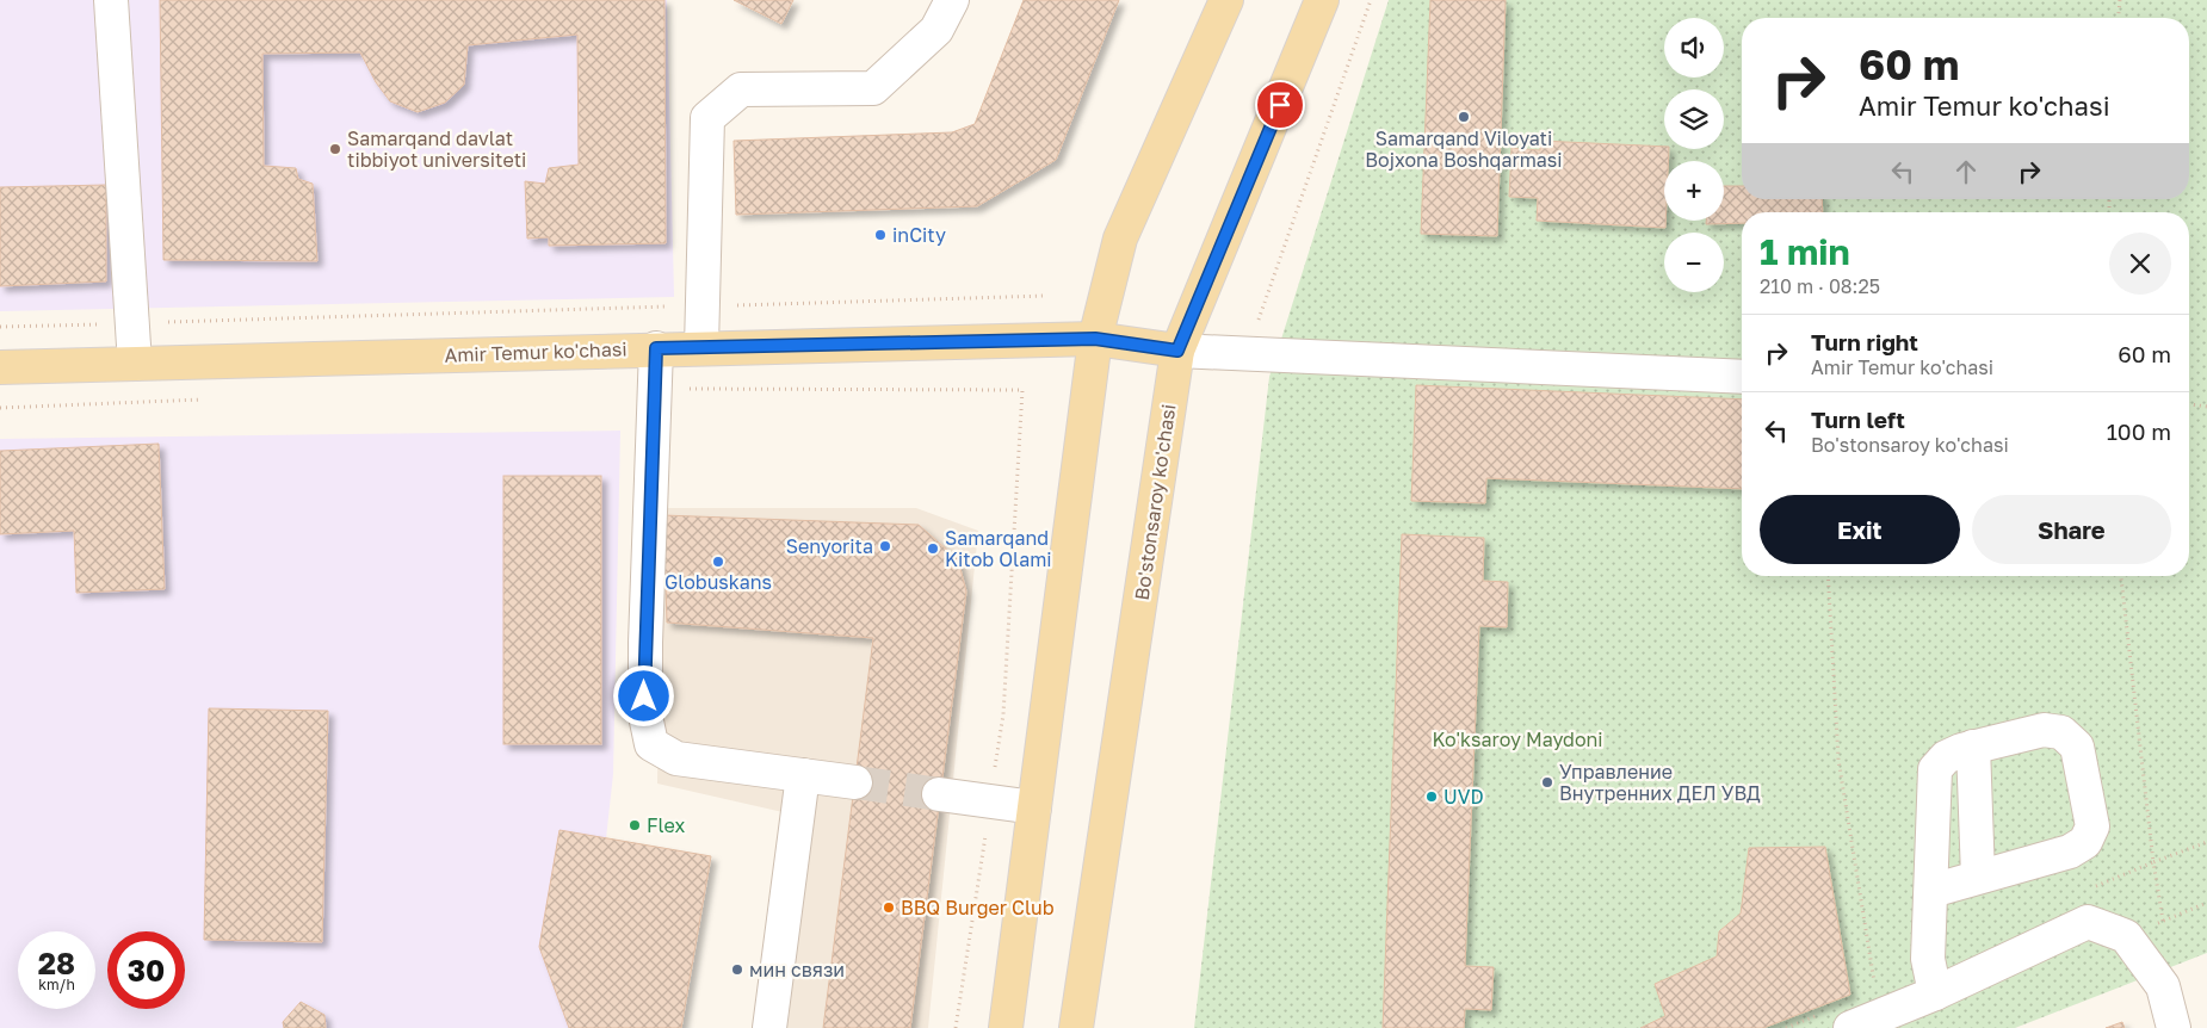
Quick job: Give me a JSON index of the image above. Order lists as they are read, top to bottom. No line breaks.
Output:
{"streets":{"main road":["Amir Temur ko'chasi","Bo'stonsaroy ko'chasi"]},"crossings":[["Amir Temur ko'chasi","Bo'stonsaroy ko'chasi"]],"parks":["Ko'ksaroy Maydoni"],"places":["Samarqand Viloyati Bojxona Boshqarmasi","Samarqand davlat tibbiyot universiteti","inCity","Senyorita","Samarqand Kitob Olami","Globuskans","Управление Внутренних ДЕЛ УВД","UVD","Flex","BBQ Burger Club","мин связи"],"page":{"map_buttons":["+","−"],"turn":["60 m","Amir Temur ko'chasi"],"heading":["1 min","210 m · 08:25"],"list":[{"name":"Turn right","note":"Amir Temur ko'chasi","value":"60 m"},{"name":"Turn left","note":"Bo'stonsaroy ko'chasi","value":"100 m"}],"buttons":["Exit","Share"],"speed":"28 km/h","limit":"30"}}
